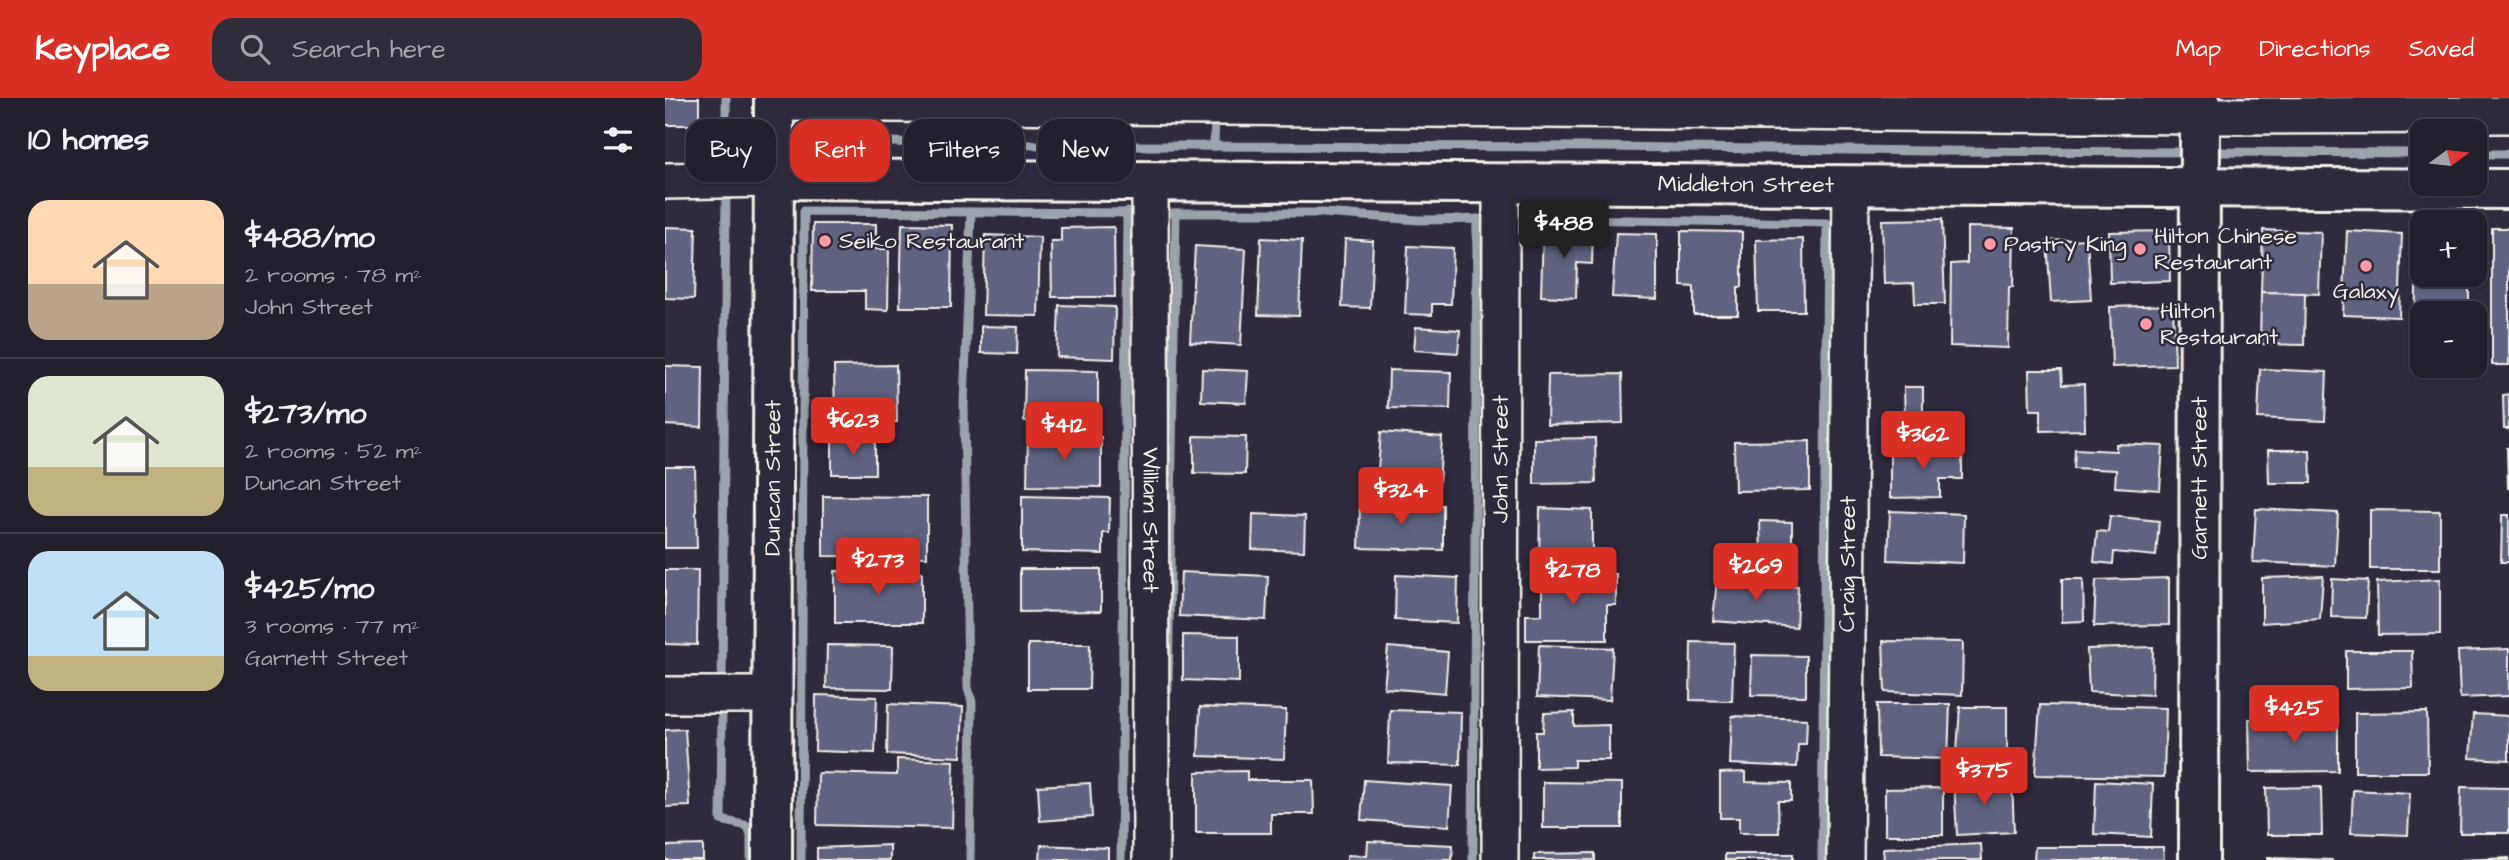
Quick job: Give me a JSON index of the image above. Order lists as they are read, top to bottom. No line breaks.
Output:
{"streets":{"street":["Middleton Street","John Street","Duncan Street","Garnett Street","William Street","Craig Street"]},"crossings":[["Middleton Street","John Street"],["Middleton Street","Garnett Street"],["Middleton Street","William Street"],["Middleton Street","Craig Street"]],"places":["Seiko Restaurant","Pastry King","Hilton Chinese Restaurant","Galaxy","Hilton Restaurant"],"north":"right","page":{"header":"Keyplace","search":"Search here","nav":["Map","Directions","Saved"],"heading":"10 homes","map_buttons":["+","−"],"chip":["Buy","Rent","Filters","New"],"list":[{"name":"$488/mo","note":"2 rooms · 78 m² · John Street"},{"name":"$273/mo","note":"2 rooms · 52 m² · Duncan Street"},{"name":"$425/mo","note":"3 rooms · 77 m² · Garnett Street"}],"price":["$488","$623","$412","$362","$324","$273","$269","$278","$425","$375"]}}
